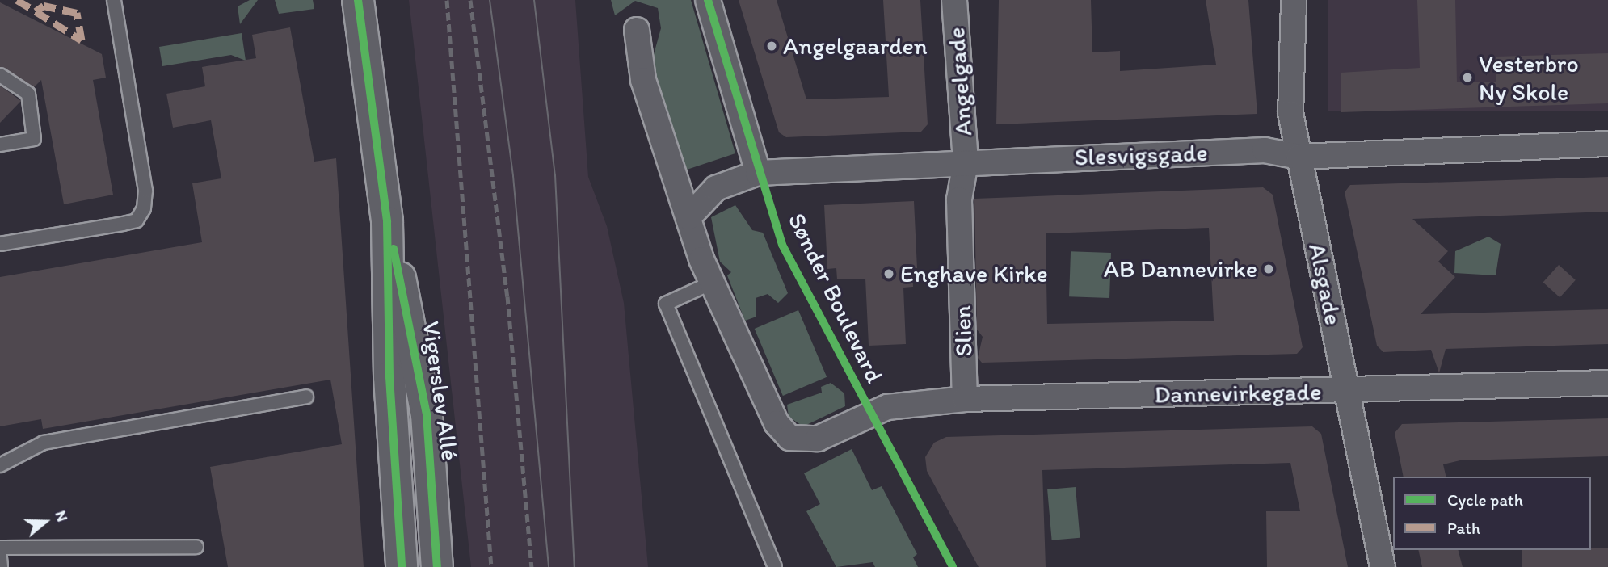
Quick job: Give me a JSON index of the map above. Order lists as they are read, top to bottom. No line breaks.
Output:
{"streets":{"street":["Angelgade","Slesvigsgade","Alsgade","Sønder Boulevard","Slien","Vigerslev Allé","Dannevirkegade"]},"crossings":[["Angelgade","Slesvigsgade"],["Angelgade","Slien"],["Slesvigsgade","Alsgade"],["Slesvigsgade","Sønder Boulevard"],["Slesvigsgade","Slien"],["Alsgade","Dannevirkegade"],["Sønder Boulevard","Dannevirkegade"],["Slien","Dannevirkegade"]],"places":["Angelgaarden","Vesterbro Ny Skole","AB Dannevirke","Enghave Kirke"],"legend":["Cycle path","Path"],"north":"right"}
